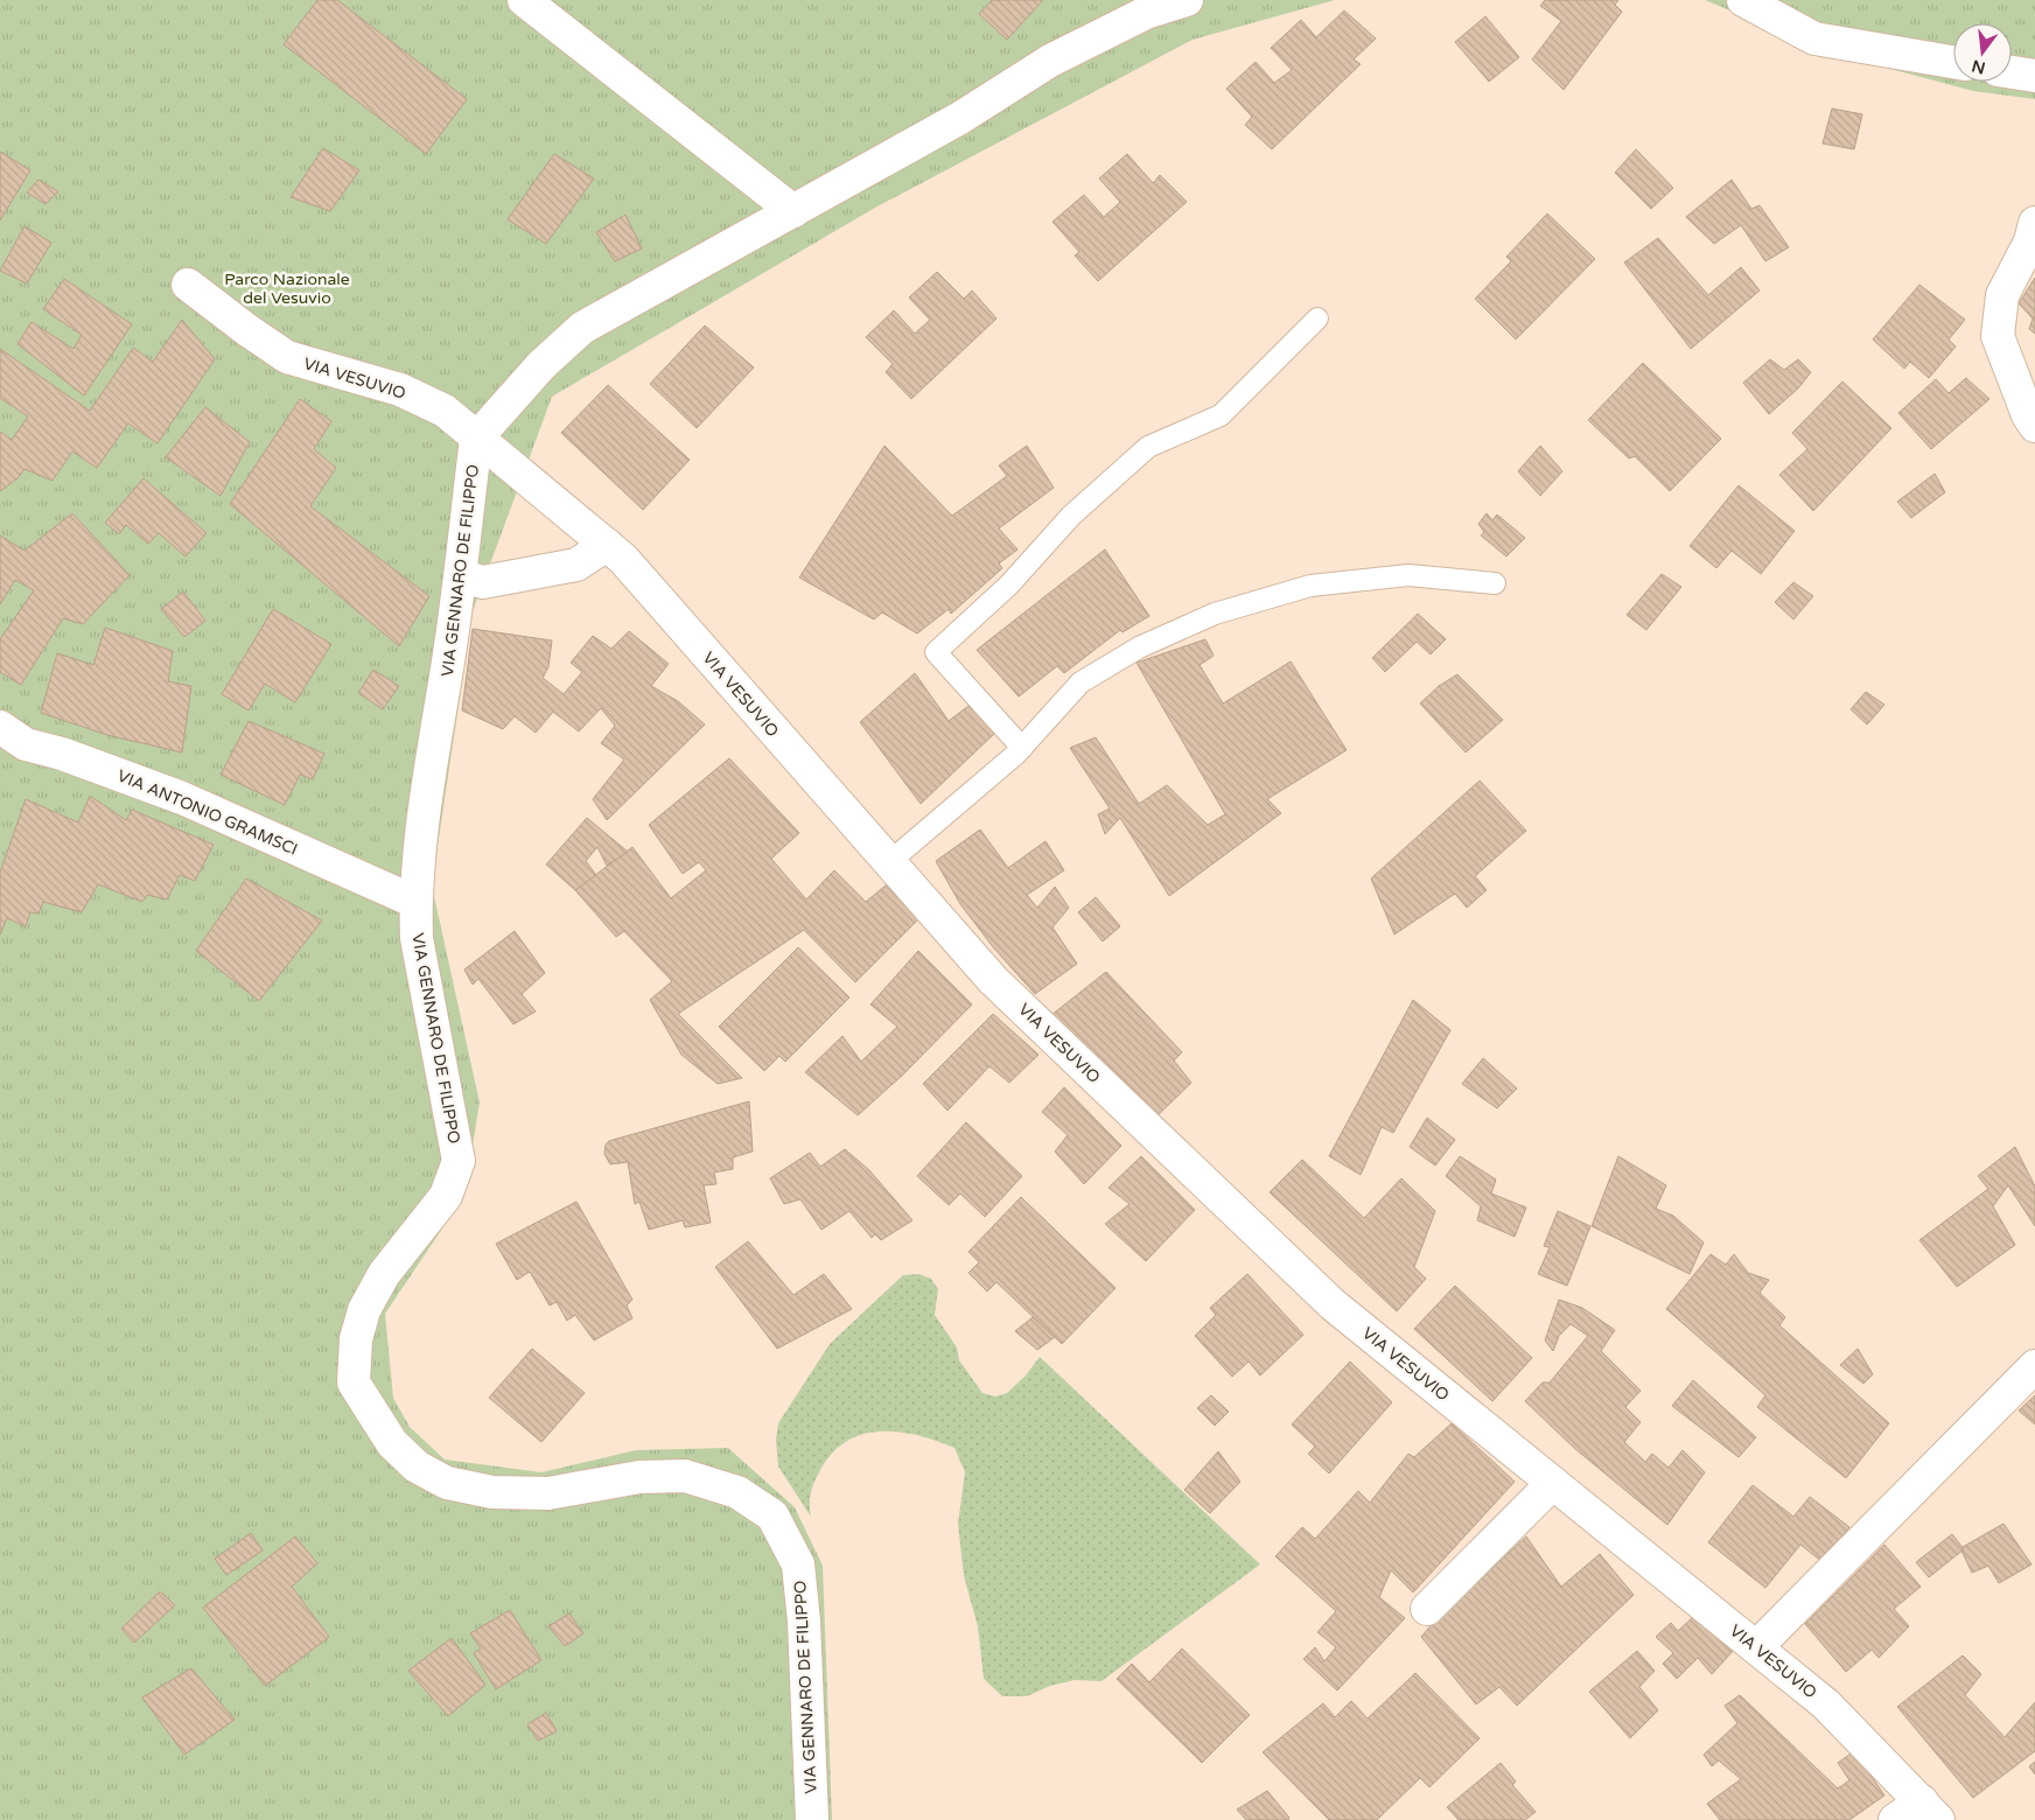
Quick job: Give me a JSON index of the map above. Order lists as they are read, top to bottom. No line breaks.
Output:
{"streets":{"street":["VIA VESUVIO","VIA GENNARO DE FILIPPO","VIA ANTONIO GRAMSCI"]},"crossings":[["VIA VESUVIO","VIA GENNARO DE FILIPPO"],["VIA GENNARO DE FILIPPO","VIA ANTONIO GRAMSCI"]],"parks":["Parco Nazionale del Vesuvio"],"north":"bottom"}
